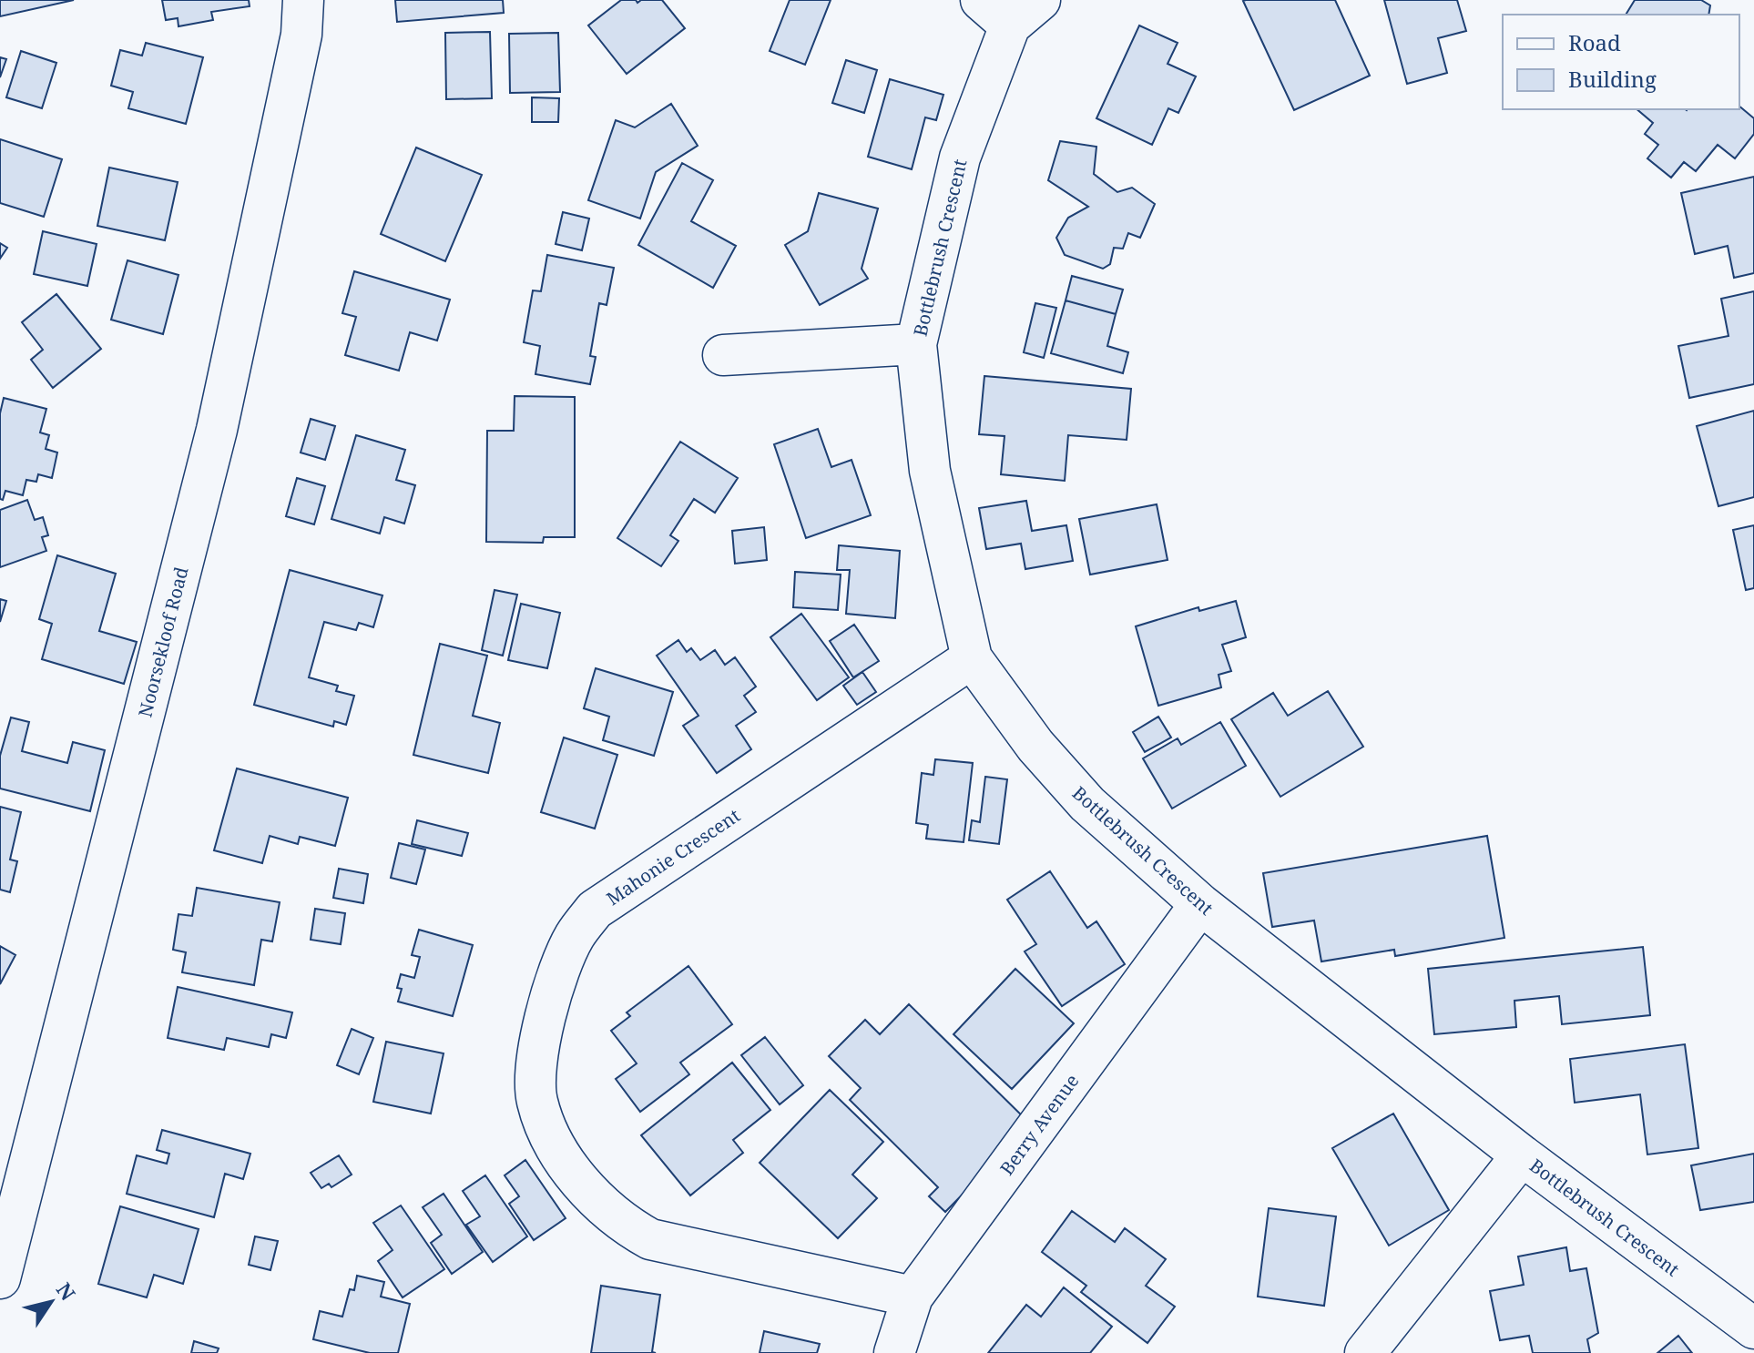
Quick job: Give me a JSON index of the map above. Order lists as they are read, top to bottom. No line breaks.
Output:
{"streets":{"street":["Bottlebrush Crescent","Noorsekloof Road","Mahonie Crescent","Berry Avenue"]},"crossings":[["Bottlebrush Crescent","Mahonie Crescent"],["Bottlebrush Crescent","Berry Avenue"],["Mahonie Crescent","Berry Avenue"]],"legend":["Road","Building"],"north":"top right"}
